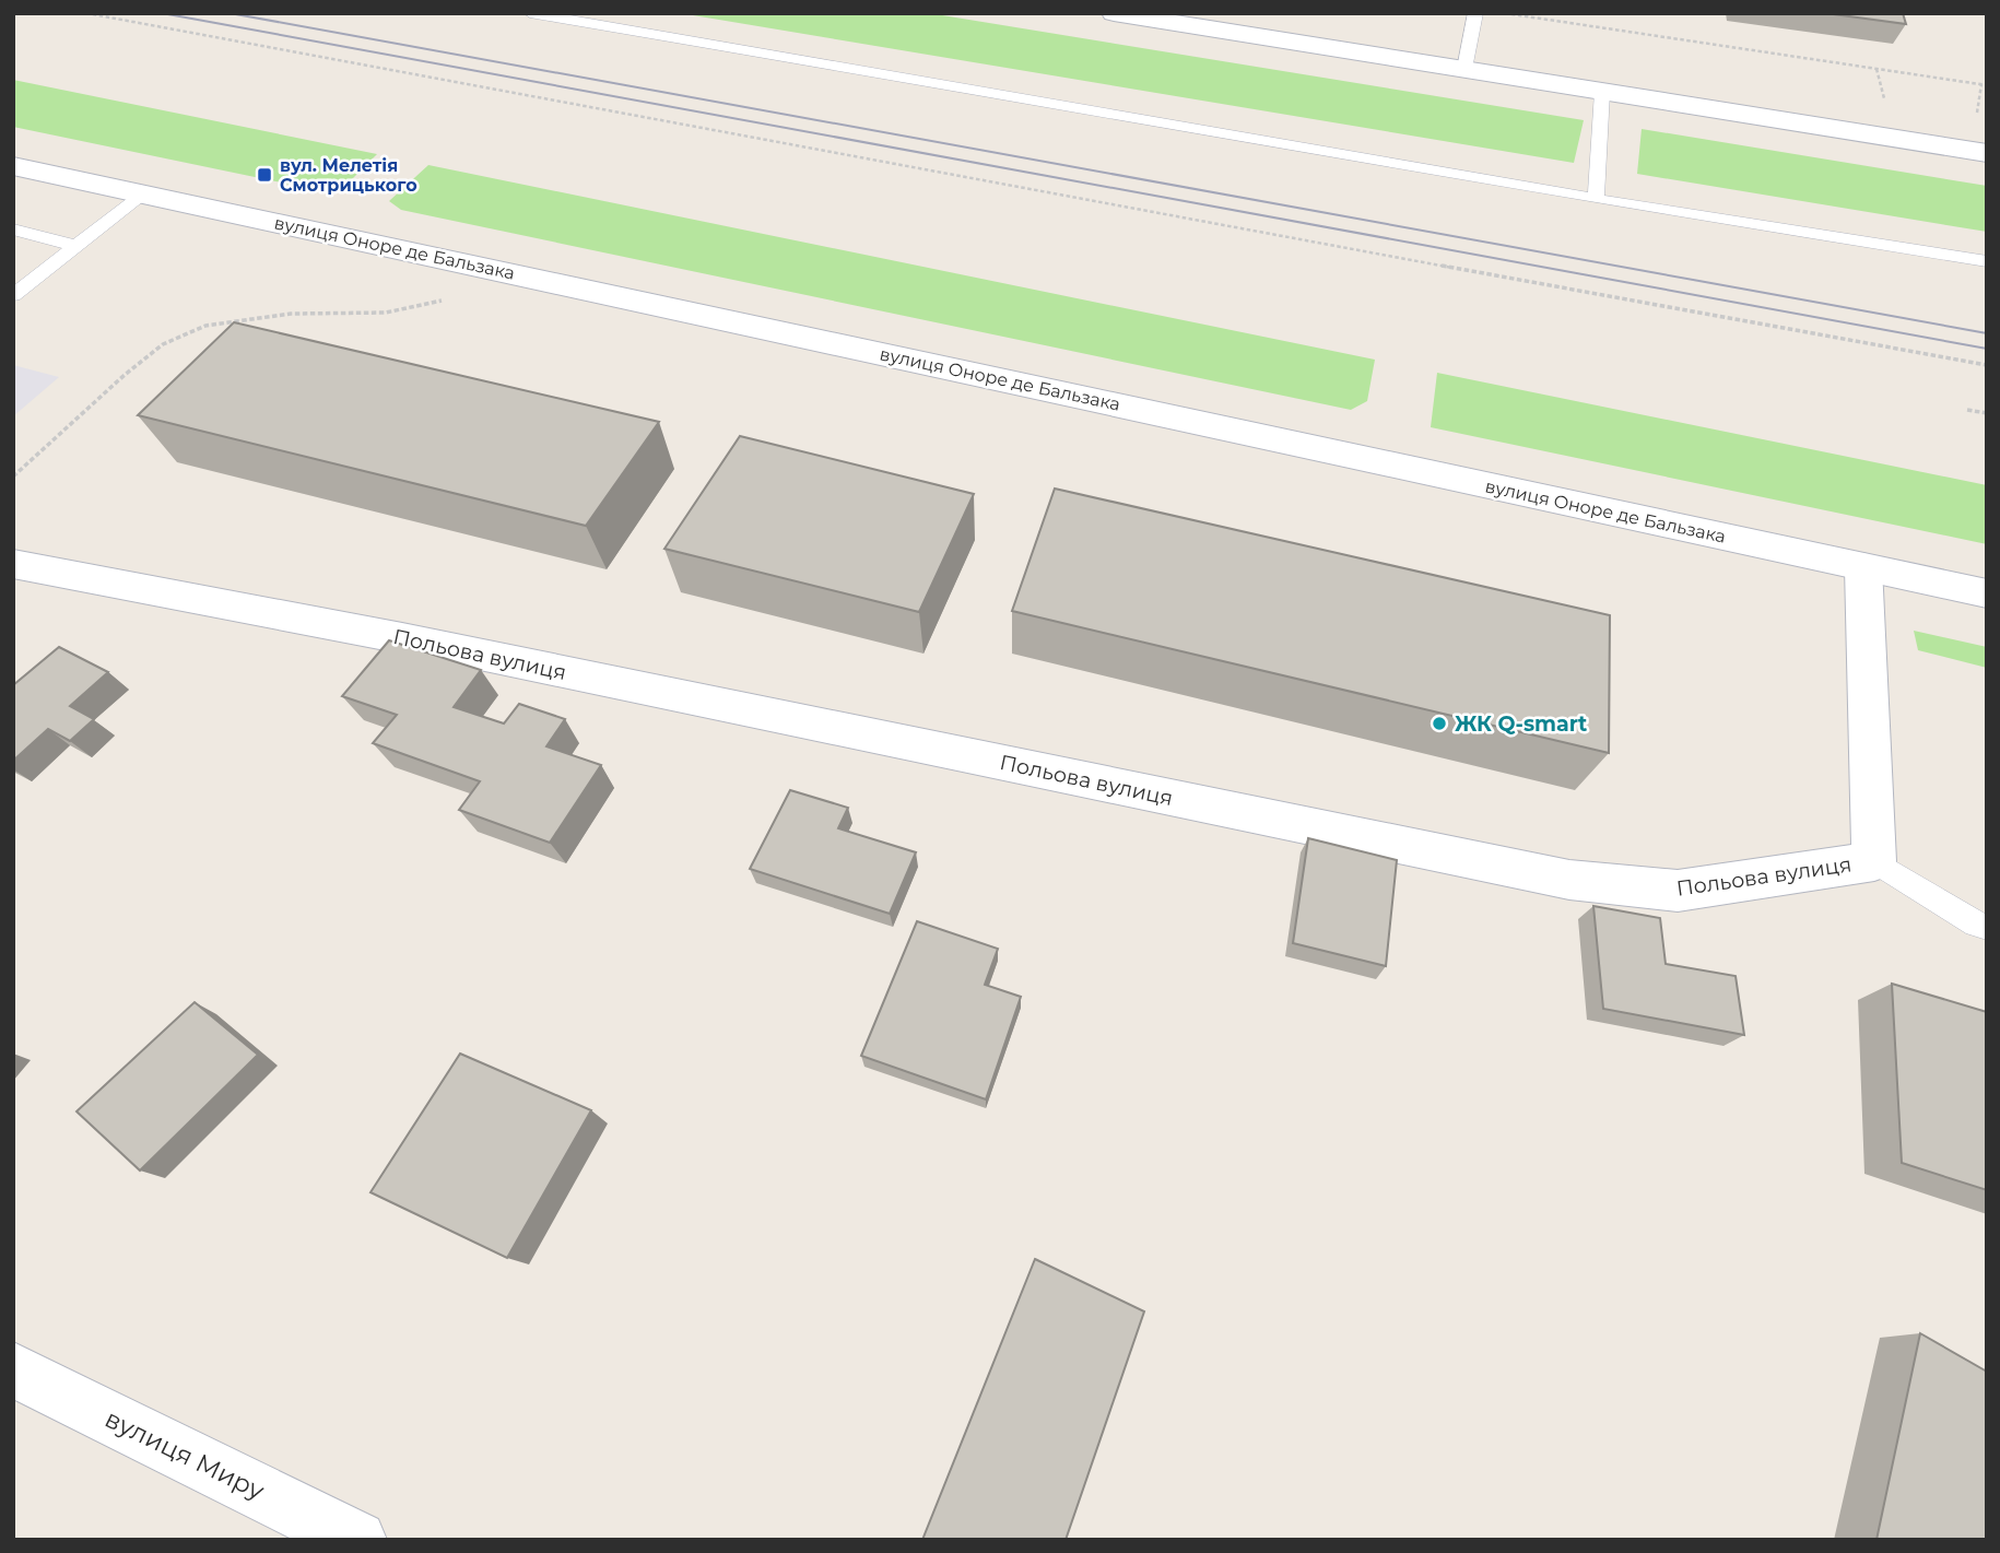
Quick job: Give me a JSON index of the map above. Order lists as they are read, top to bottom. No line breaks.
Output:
{"streets":{"street":["вулиця Оноре де Бальзака","Польова вулиця","вулиця Миру"]},"crossings":[["вулиця Оноре де Бальзака","Польова вулиця"]],"places":{"transit":["вул. Мелетія Смотрицького"],"other":["ЖК Q-smart"]}}
